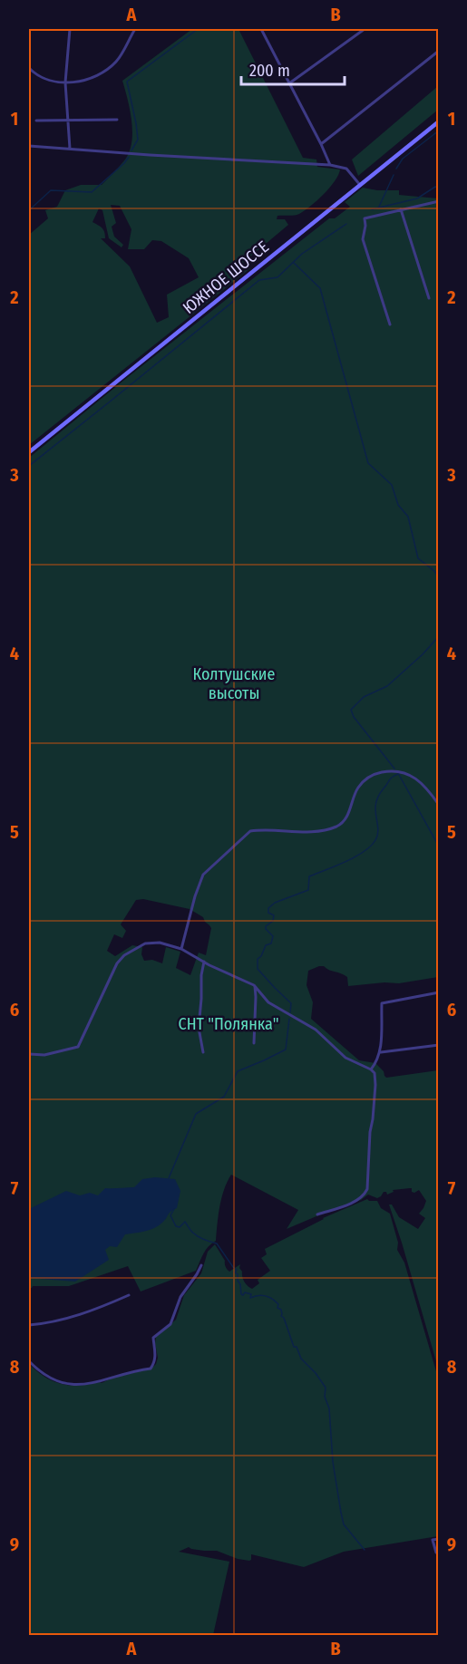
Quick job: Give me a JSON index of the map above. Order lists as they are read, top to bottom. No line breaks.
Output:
{"streets":{"street":["ЮЖНОЕ ШОССЕ"]},"parks":["Колтушские высоты","СНТ \"Полянка\""],"scale_bar":"200 m","grid":{"columns":["A","B"],"rows":["1","2","3","4","5","6","7","8","9"]}}
